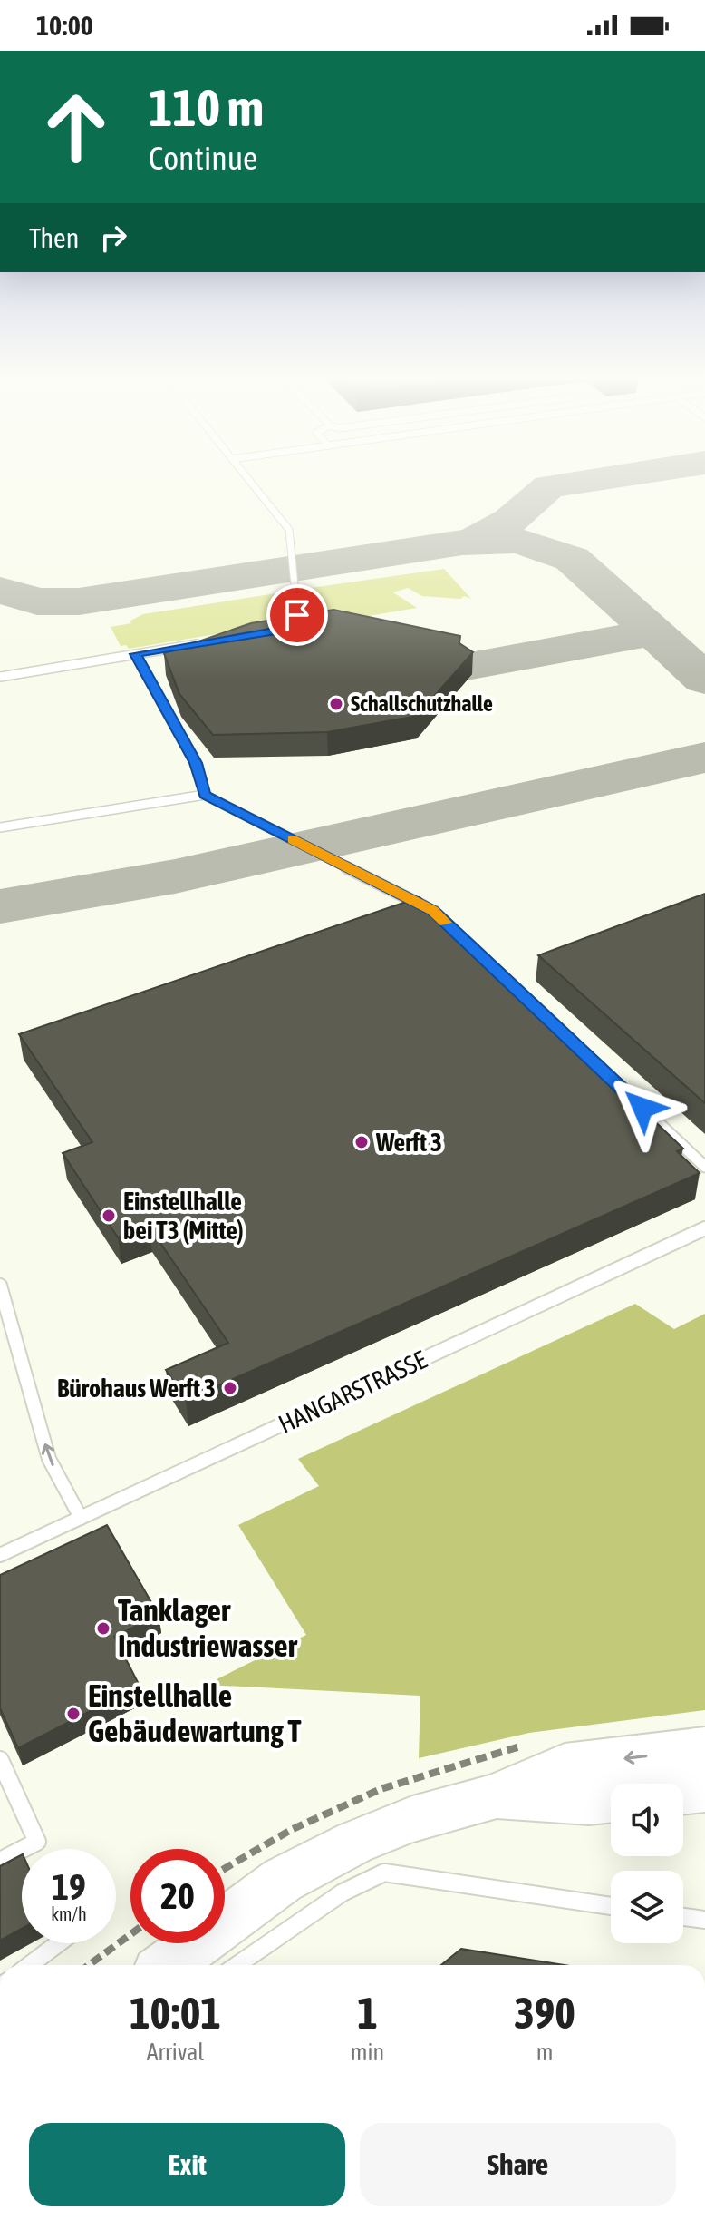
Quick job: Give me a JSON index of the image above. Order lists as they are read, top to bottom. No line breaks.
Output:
{"streets":{"lane":["HANGARSTRASSE"]},"places":["Schallschutzhalle","Werft 3","Einstellhalle bei T3 (Mitte)","Bürohaus Werft 3","Tanklager Industriewasser","Einstellhalle Gebäudewartung T"],"page":{"status":"10:00","turn":["110 m","Continue"],"then":"Then","speed":"19 km/h","limit":"20","eta":["10:01","Arrival","1","min","390","m"],"buttons":["Exit","Share"]}}
